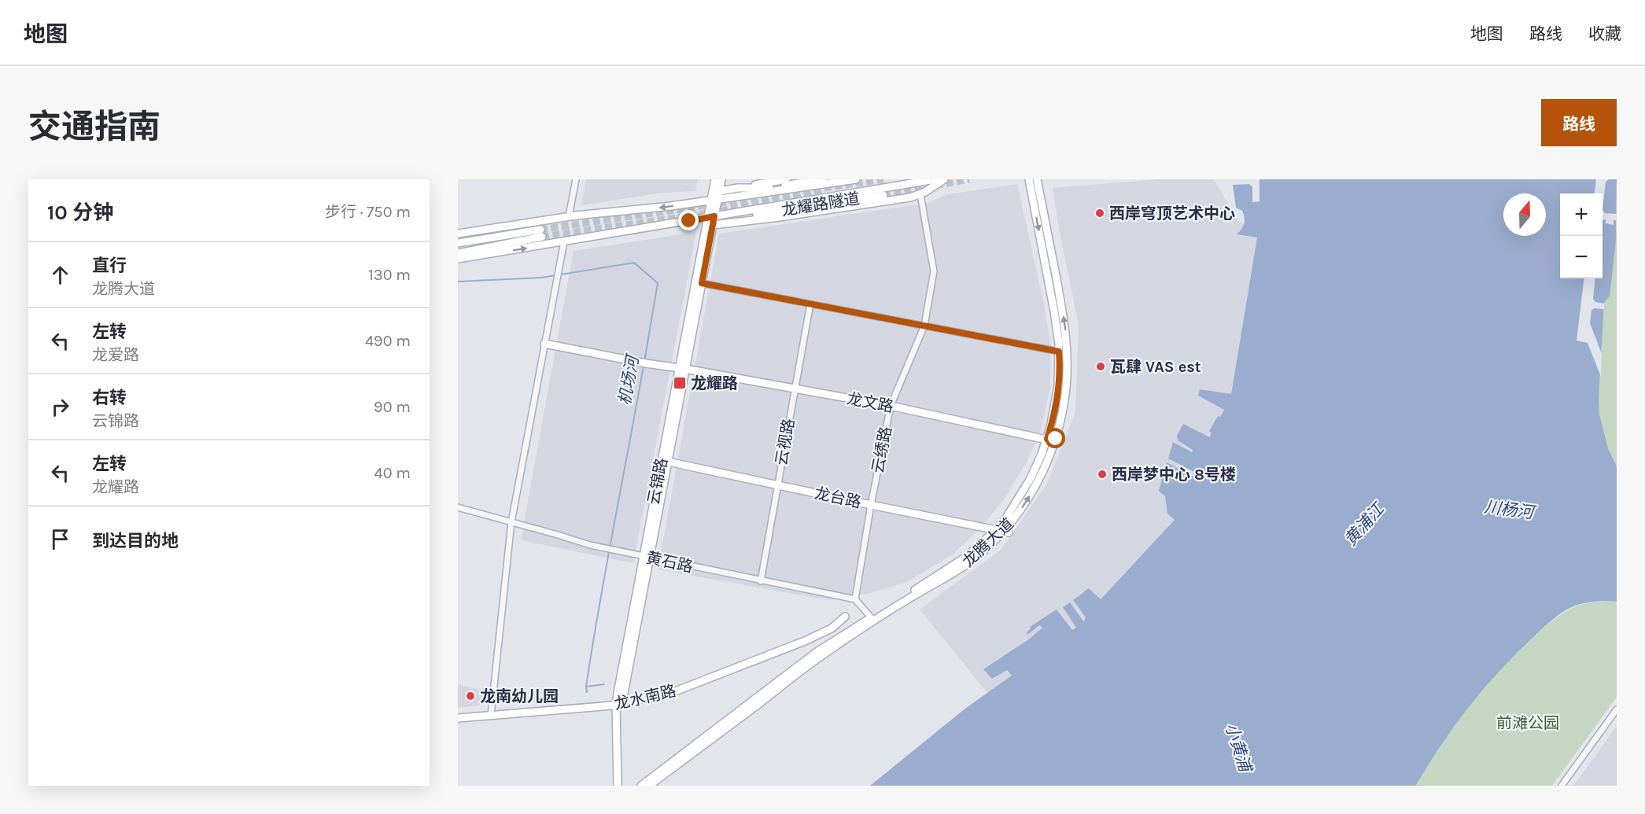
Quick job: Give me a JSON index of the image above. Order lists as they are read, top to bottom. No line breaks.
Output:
{"streets":{"main road":["龙耀路隧道","龙文路","云锦路","龙台路","龙腾大道","龙水南路"],"street":["云视路","云绣路","黄石路"]},"crossings":[["龙文路","云视路"],["龙文路","云绣路"],["龙文路","云锦路"],["龙文路","龙腾大道"],["云视路","龙台路"],["云视路","黄石路"],["云绣路","龙台路"],["云绣路","黄石路"],["云锦路","龙台路"],["云锦路","黄石路"],["云锦路","龙水南路"],["龙台路","龙腾大道"]],"water":["机场河","川杨河","黄浦江","小黄浦"],"parks":["前滩公园"],"places":{"other":["西岸穹顶艺术中心","瓦肆 VAS est","西岸梦中心 8号楼","龙南幼儿园"],"transit":["龙耀路"]},"north":"top","page":{"header":"地图","nav":["地图","路线","收藏"],"title":"交通指南","buttons":"路线","heading":["10 分钟","步行 · 750 m"],"map_buttons":["+","−"],"list":[["直行","龙腾大道","130 m"],["左转","龙爱路","490 m"],["右转","云锦路","90 m"],["左转","龙耀路","40 m"],"到达目的地"]}}
